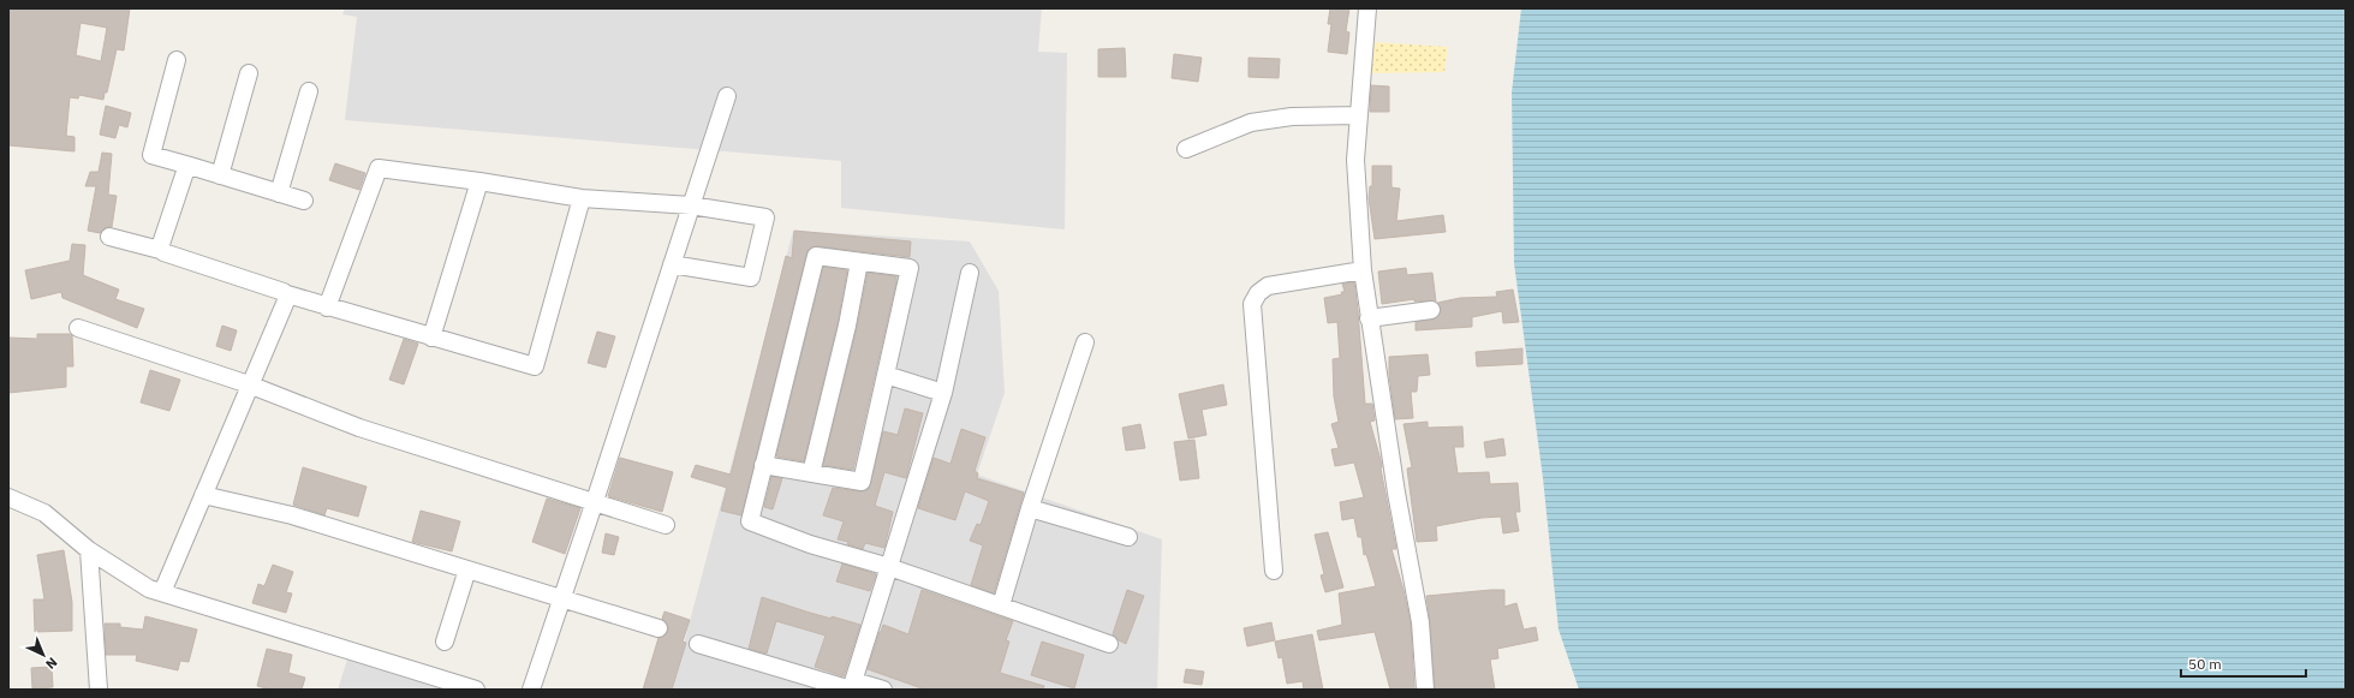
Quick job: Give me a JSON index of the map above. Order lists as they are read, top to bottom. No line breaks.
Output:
{"scale_bar":"50 m","north":"bottom right"}
